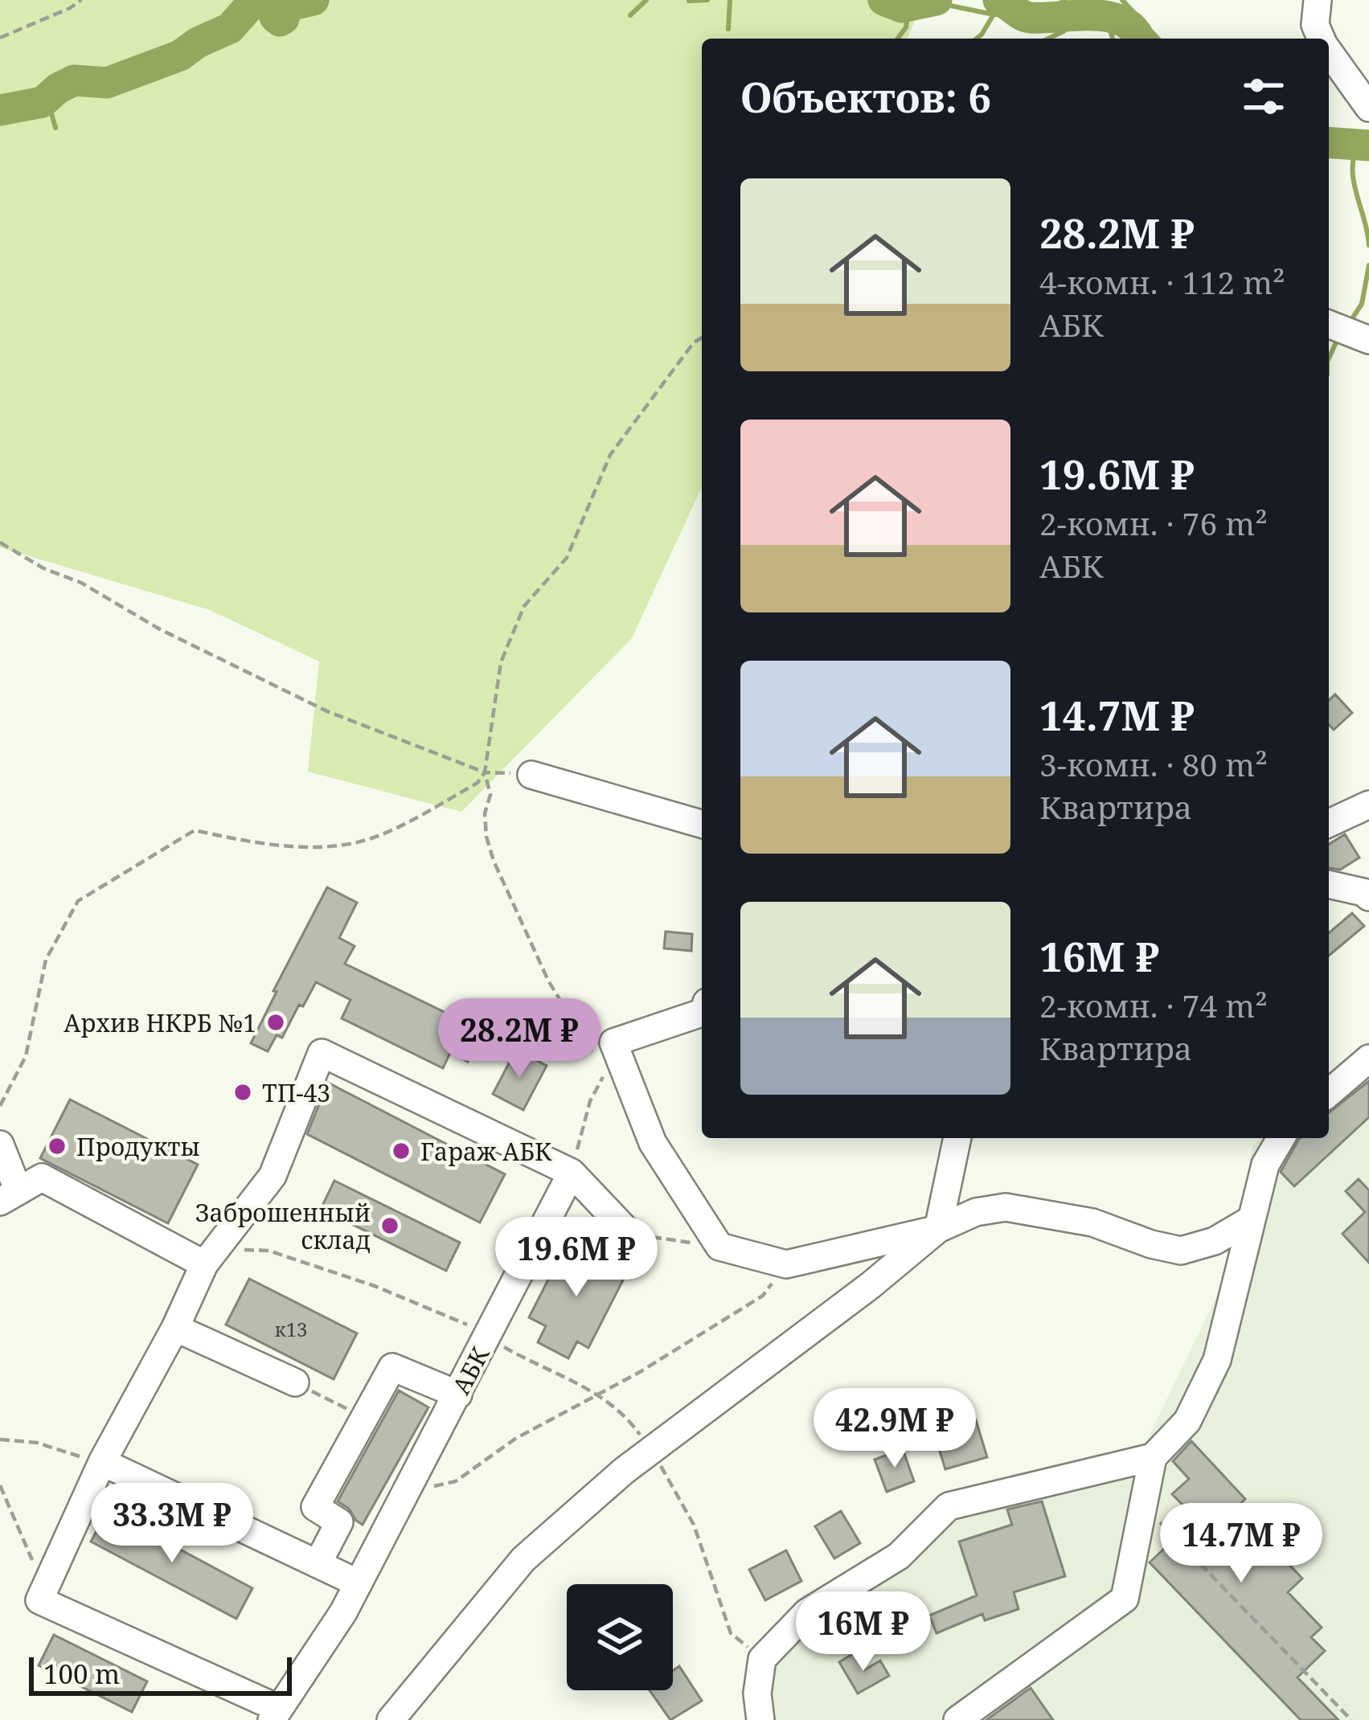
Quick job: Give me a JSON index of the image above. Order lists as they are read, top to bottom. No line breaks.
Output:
{"streets":{"street":["АБК"]},"places":["Архив НКРБ №1","ТП-43","Продукты","Гараж АБК","Заброшенный склад"],"house_numbers":["к13"],"scale_bar":"100 m","page":{"heading":"Объектов: 6","list":[{"name":"28.2M ₽","note":"4-комн. · 112 m² · АБК"},{"name":"19.6M ₽","note":"2-комн. · 76 m² · АБК"},{"name":"14.7M ₽","note":"3-комн. · 80 m² · Квартира"},{"name":"16M ₽","note":"2-комн. · 74 m² · Квартира"}],"price":["28.2M ₽","19.6M ₽","42.9M ₽","33.3M ₽","14.7M ₽","16M ₽"],"scale":"100 m"}}
